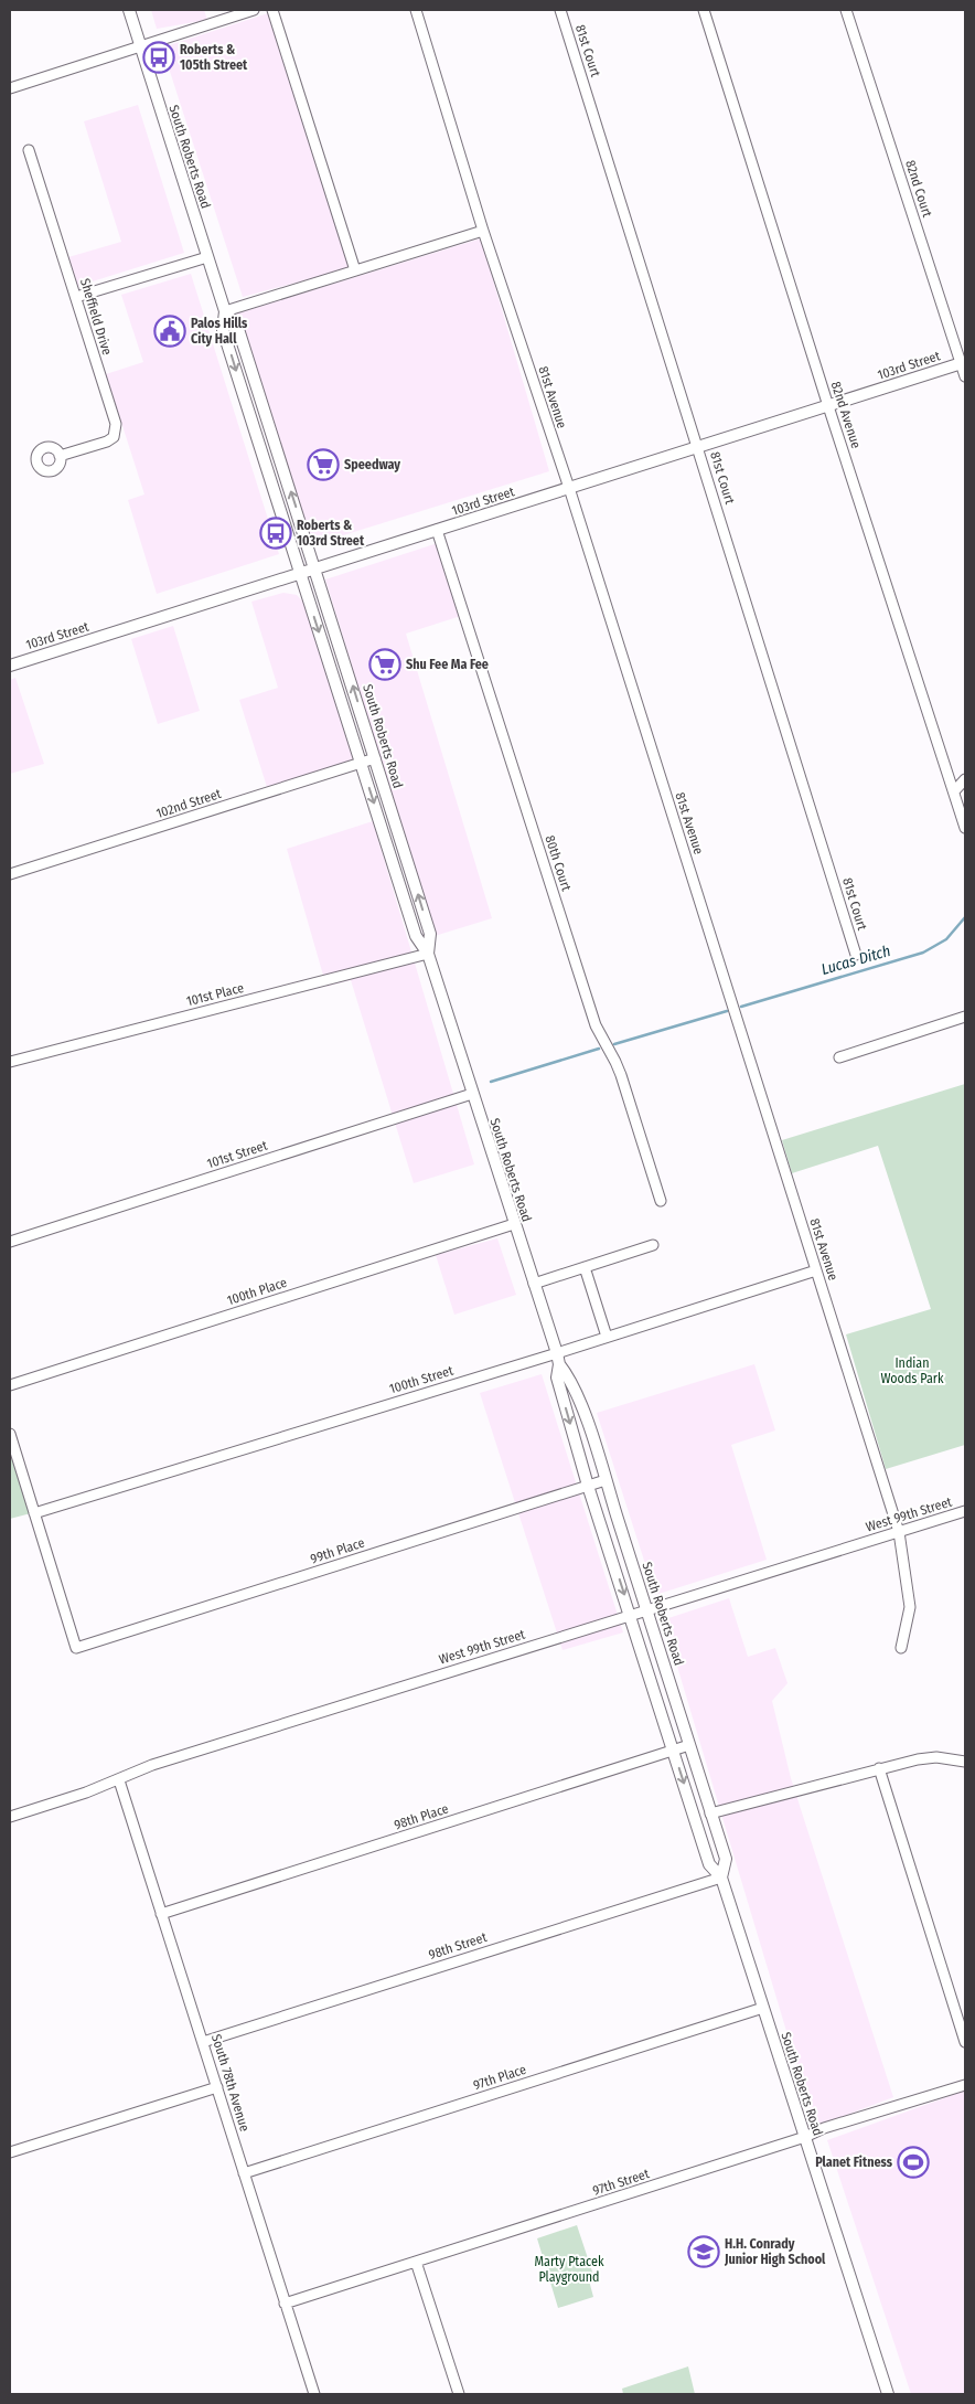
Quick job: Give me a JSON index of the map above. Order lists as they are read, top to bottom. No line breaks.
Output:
{"streets":{"street":["81st Court","South Roberts Road","82nd Court","Sheffield Drive","103rd Street","81st Avenue","82nd Avenue","102nd Street","80th Court","101st Place","101st Street","100th Place","100th Street","West 99th Street","99th Place","98th Place","98th Street","97th Place","South 78th Avenue","97th Street"]},"crossings":[["81st Court","103rd Street"],["South Roberts Road","103rd Street"],["South Roberts Road","102nd Street"],["South Roberts Road","101st Place"],["South Roberts Road","101st Street"],["South Roberts Road","100th Place"],["South Roberts Road","100th Street"],["South Roberts Road","West 99th Street"],["South Roberts Road","99th Place"],["South Roberts Road","98th Place"],["South Roberts Road","98th Street"],["South Roberts Road","97th Place"],["South Roberts Road","97th Street"],["82nd Court","103rd Street"],["103rd Street","81st Avenue"],["103rd Street","82nd Avenue"],["103rd Street","80th Court"],["81st Avenue","100th Street"],["81st Avenue","West 99th Street"],["100th Street","99th Place"],["West 99th Street","South 78th Avenue"],["98th Place","South 78th Avenue"],["98th Street","South 78th Avenue"],["97th Place","South 78th Avenue"],["South 78th Avenue","97th Street"]],"water":["Lucas Ditch"],"parks":["Indian Woods Park","Marty Ptacek Playground"],"places":{"bus stop":["Roberts & 105th Street","Roberts & 103rd Street"],"public building":["Palos Hills City Hall"],"supermarket":["Speedway","Shu Fee Ma Fee"],"sports":["Planet Fitness"],"school or university":["H.H. Conrady Junior High School"]}}
